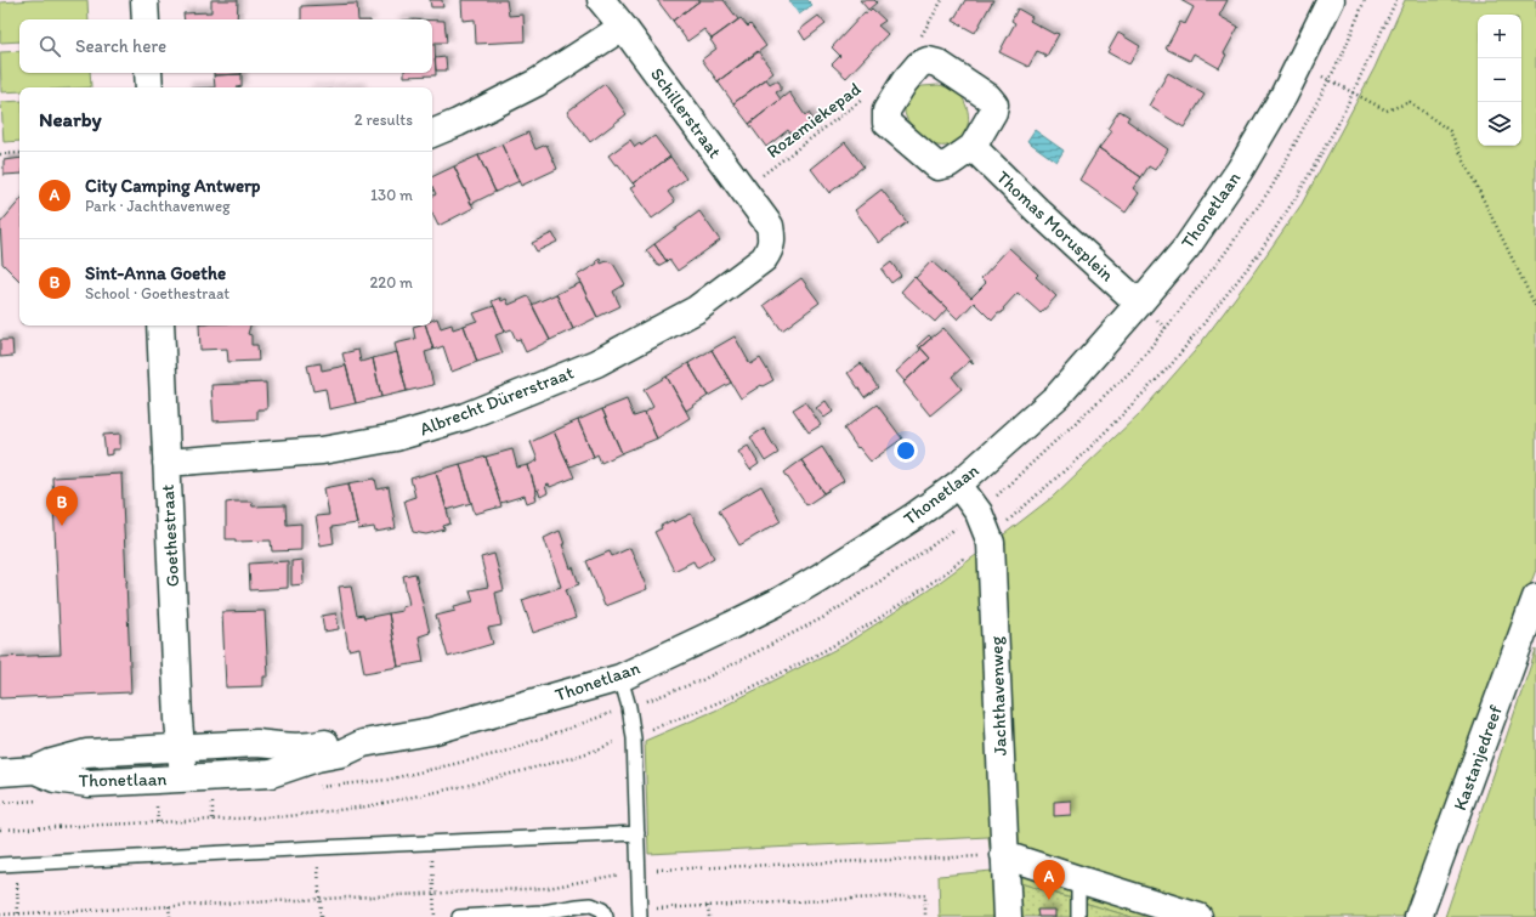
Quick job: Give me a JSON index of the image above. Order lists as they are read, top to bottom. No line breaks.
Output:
{"streets":{"street":["Schillerstraat","Thonetlaan","Thomas Morusplein","Albrecht Dürerstraat","Goethestraat","Jachthavenweg","Kastanjedreef"],"path":["Rozemiekepad"]},"crossings":[["Schillerstraat","Rozemiekepad"],["Schillerstraat","Albrecht Dürerstraat"],["Thonetlaan","Thomas Morusplein"],["Thonetlaan","Goethestraat"],["Thonetlaan","Jachthavenweg"],["Albrecht Dürerstraat","Goethestraat"]],"page":{"map_buttons":["+","−"],"search":"Search here","heading":["Nearby","2 results"],"list":[{"mark":"A","name":"City Camping Antwerp","note":"Park · Jachthavenweg","value":"130 m"},{"mark":"B","name":"Sint-Anna Goethe","note":"School · Goethestraat","value":"220 m"}],"pins":["B","A"]}}
